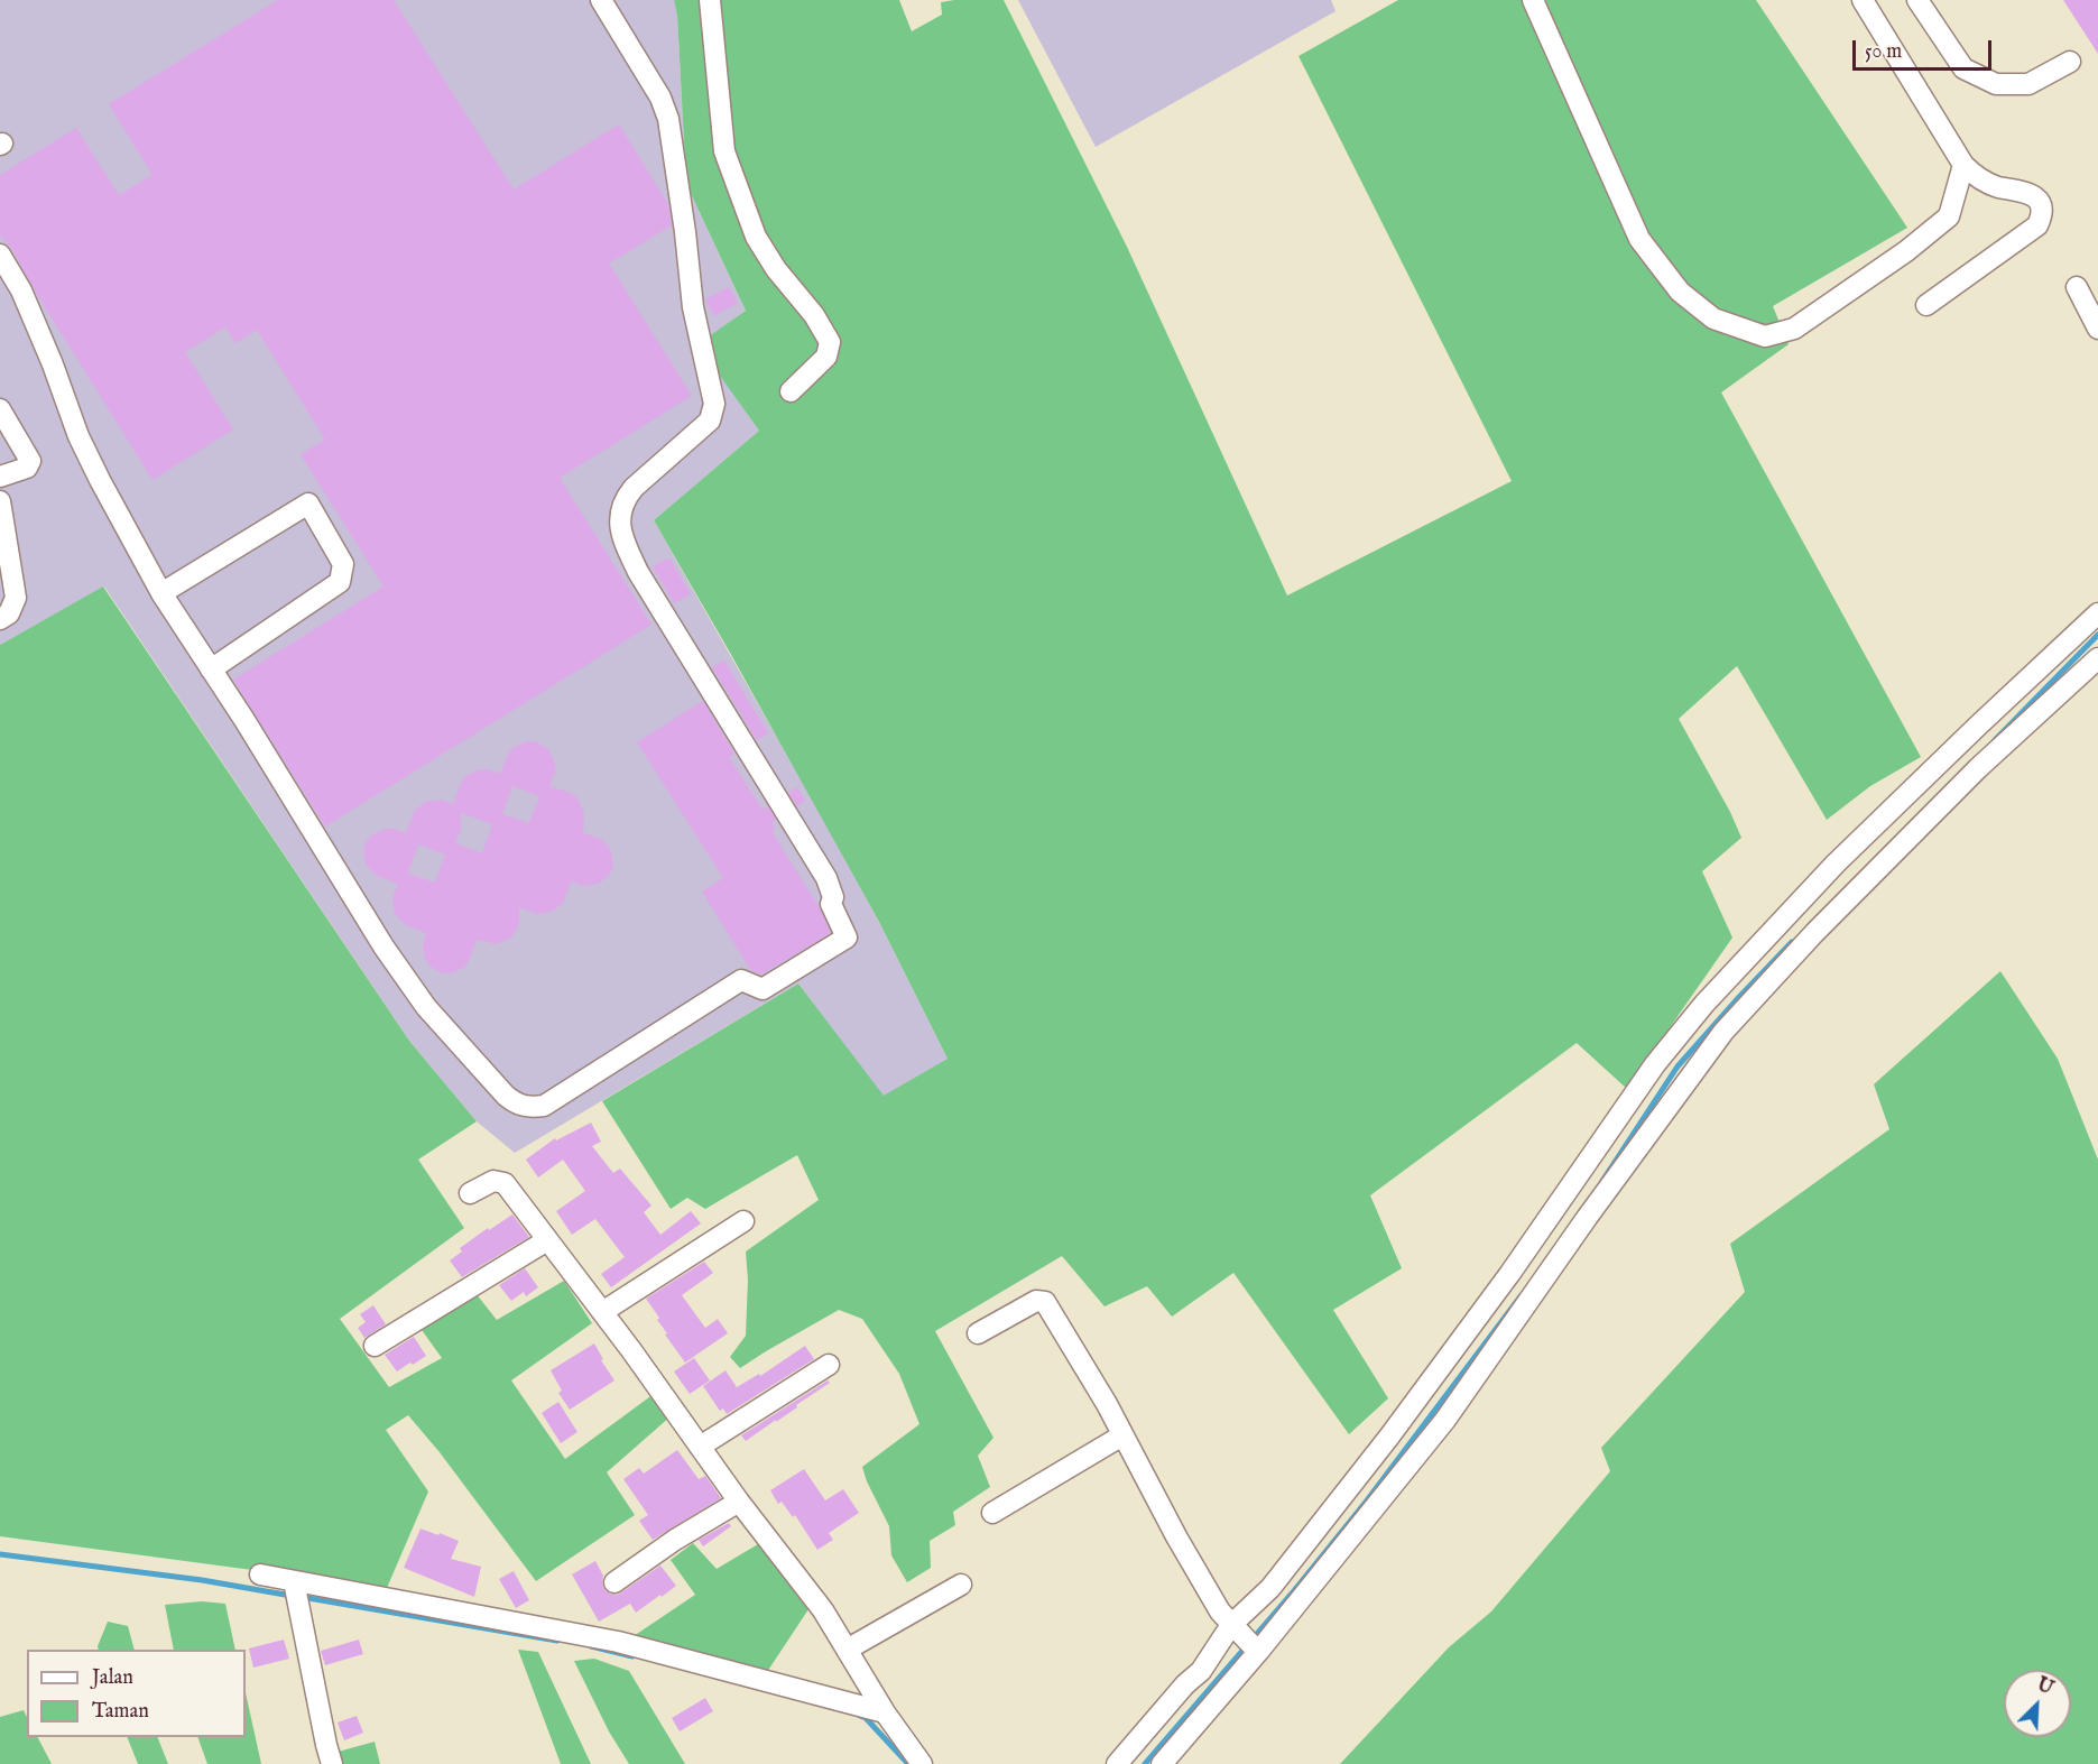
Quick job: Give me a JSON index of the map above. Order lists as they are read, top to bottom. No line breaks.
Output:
{"legend":["Jalan","Taman"],"scale_bar":"50 m","north":"top right"}
